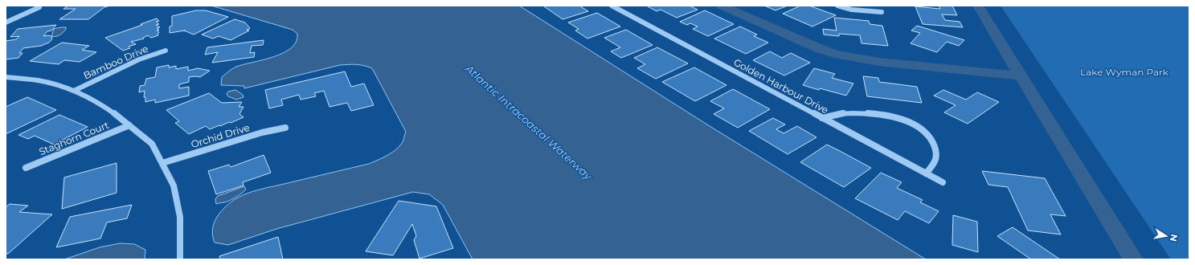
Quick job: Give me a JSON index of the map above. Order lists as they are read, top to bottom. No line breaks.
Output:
{"streets":{"street":["Bamboo Drive","Golden Harbour Drive","Orchid Drive","Staghorn Court"]},"water":["Atlantic Intracoastal Waterway"],"parks":["Lake Wyman Park"],"north":"right"}
